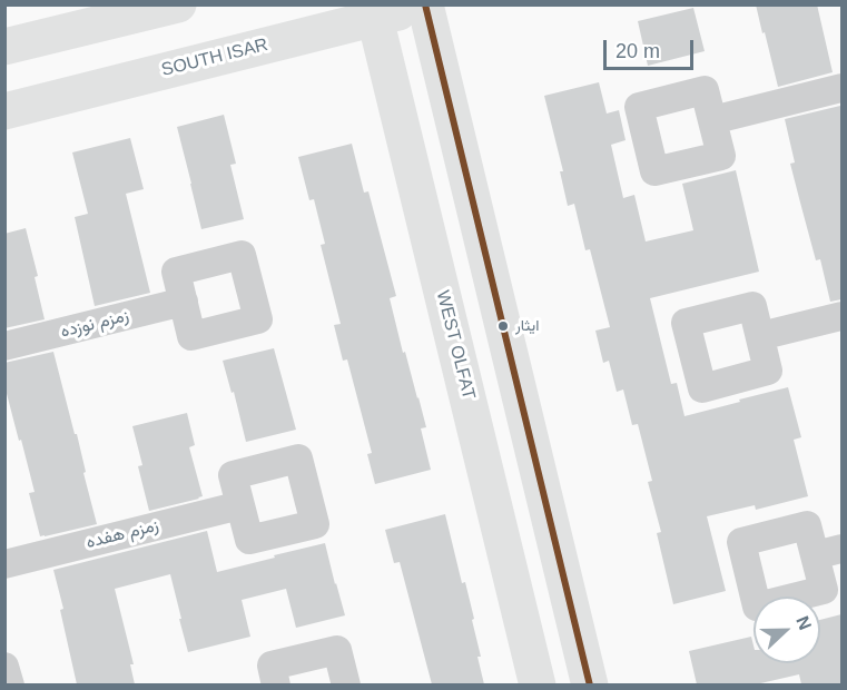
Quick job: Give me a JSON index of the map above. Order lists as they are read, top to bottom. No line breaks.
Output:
{"streets":{"main road":["SOUTH ISAR","WEST OLFAT"],"street":["زمزم نوزده","زمزم هفده"]},"crossings":[["SOUTH ISAR","WEST OLFAT"]],"places":["ایثار"],"scale_bar":"20 m","north":"right"}
